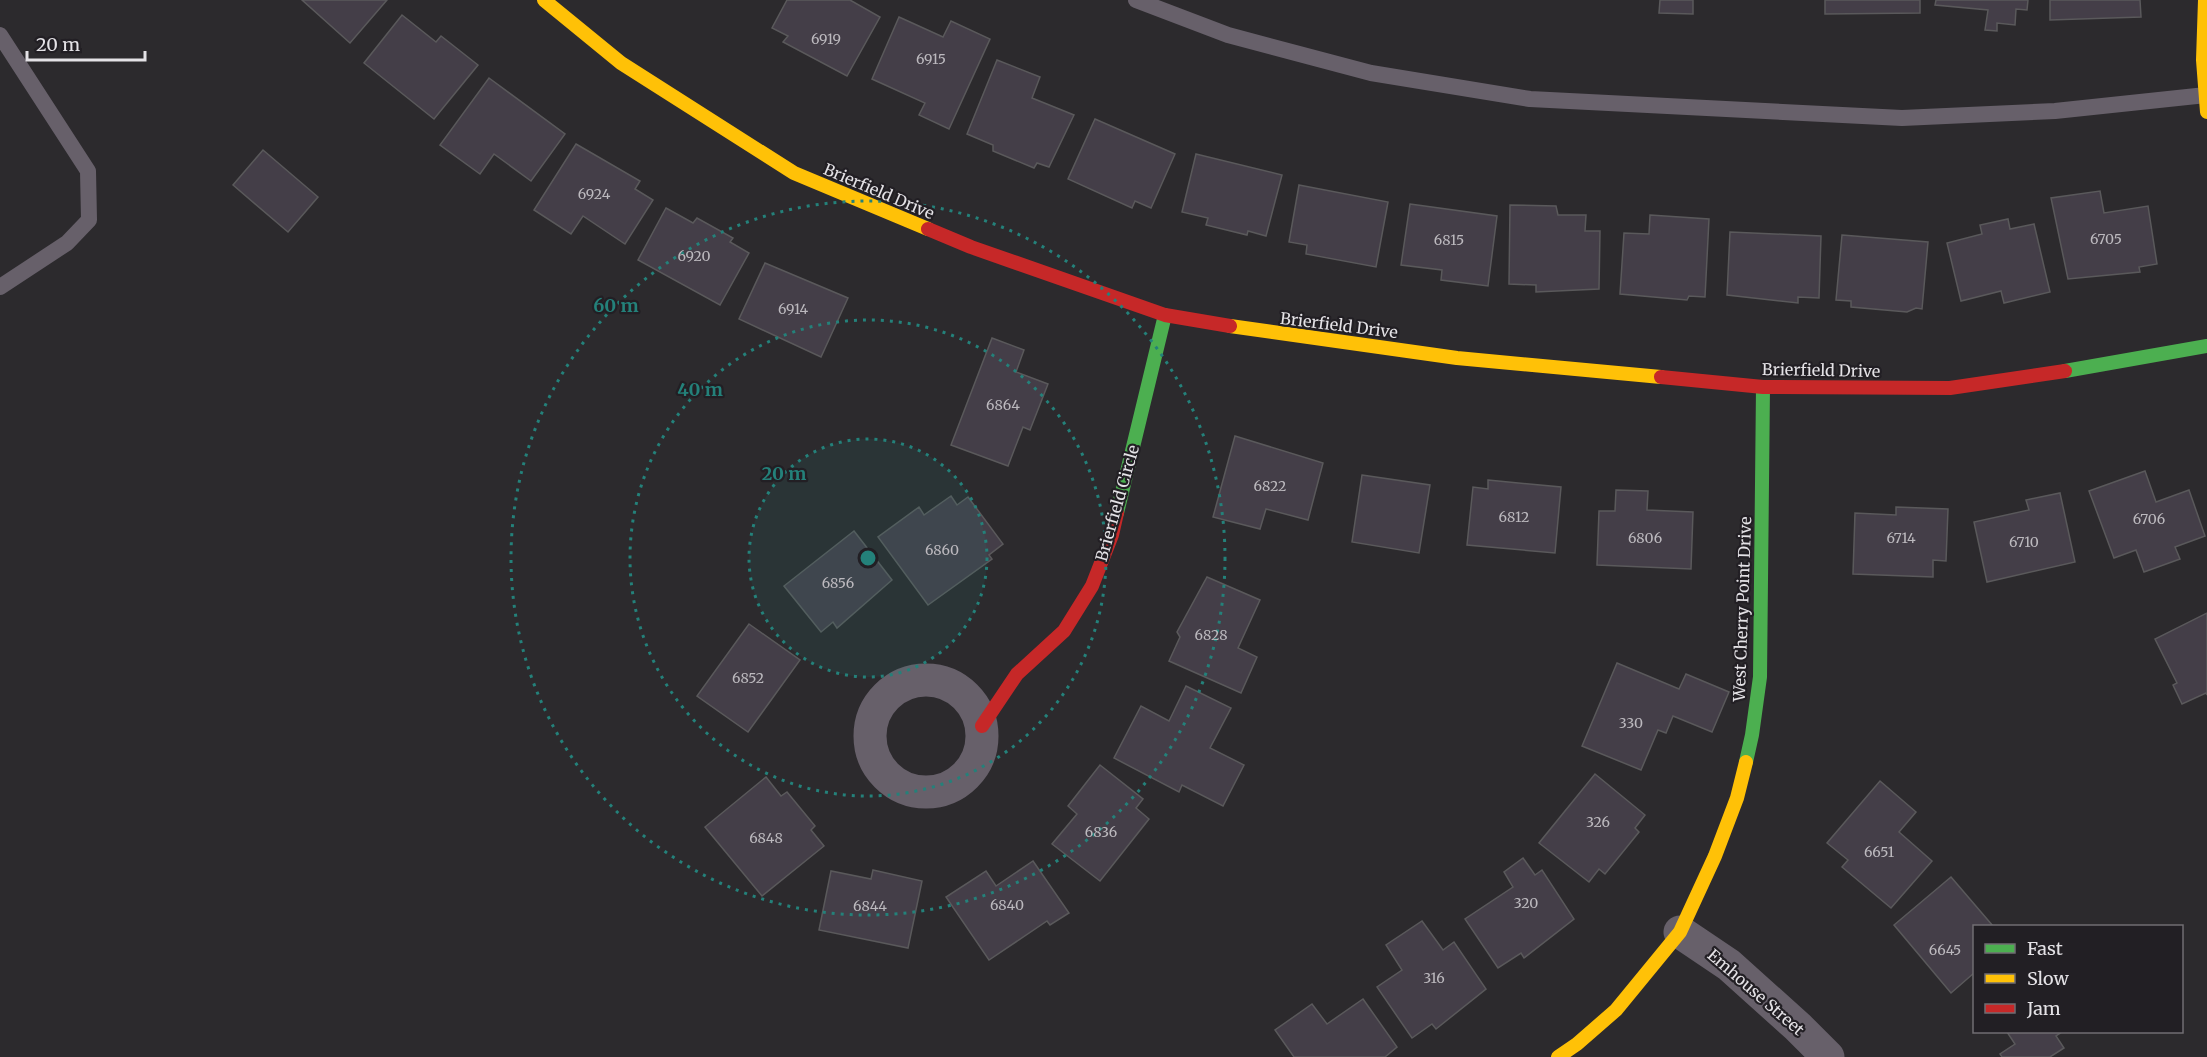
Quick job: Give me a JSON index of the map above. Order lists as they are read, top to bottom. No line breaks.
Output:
{"streets":{"street":["Brierfield Drive","Brierfield Circle","West Cherry Point Drive","Emhouse Street"]},"crossings":[["Brierfield Drive","Brierfield Circle"],["Brierfield Drive","West Cherry Point Drive"],["West Cherry Point Drive","Emhouse Street"]],"house_numbers":["6919","6915","6924","6705","6815","6920","6914","6864","6822","6812","6706","6806","6714","6710","6860","6856","6828","6852","330","326","6836","6848","6651","320","6840","6844","6645","316"],"legend":["Fast","Slow","Jam"],"scale_bar":"20 m","rings":["60 m","40 m","20 m"]}
